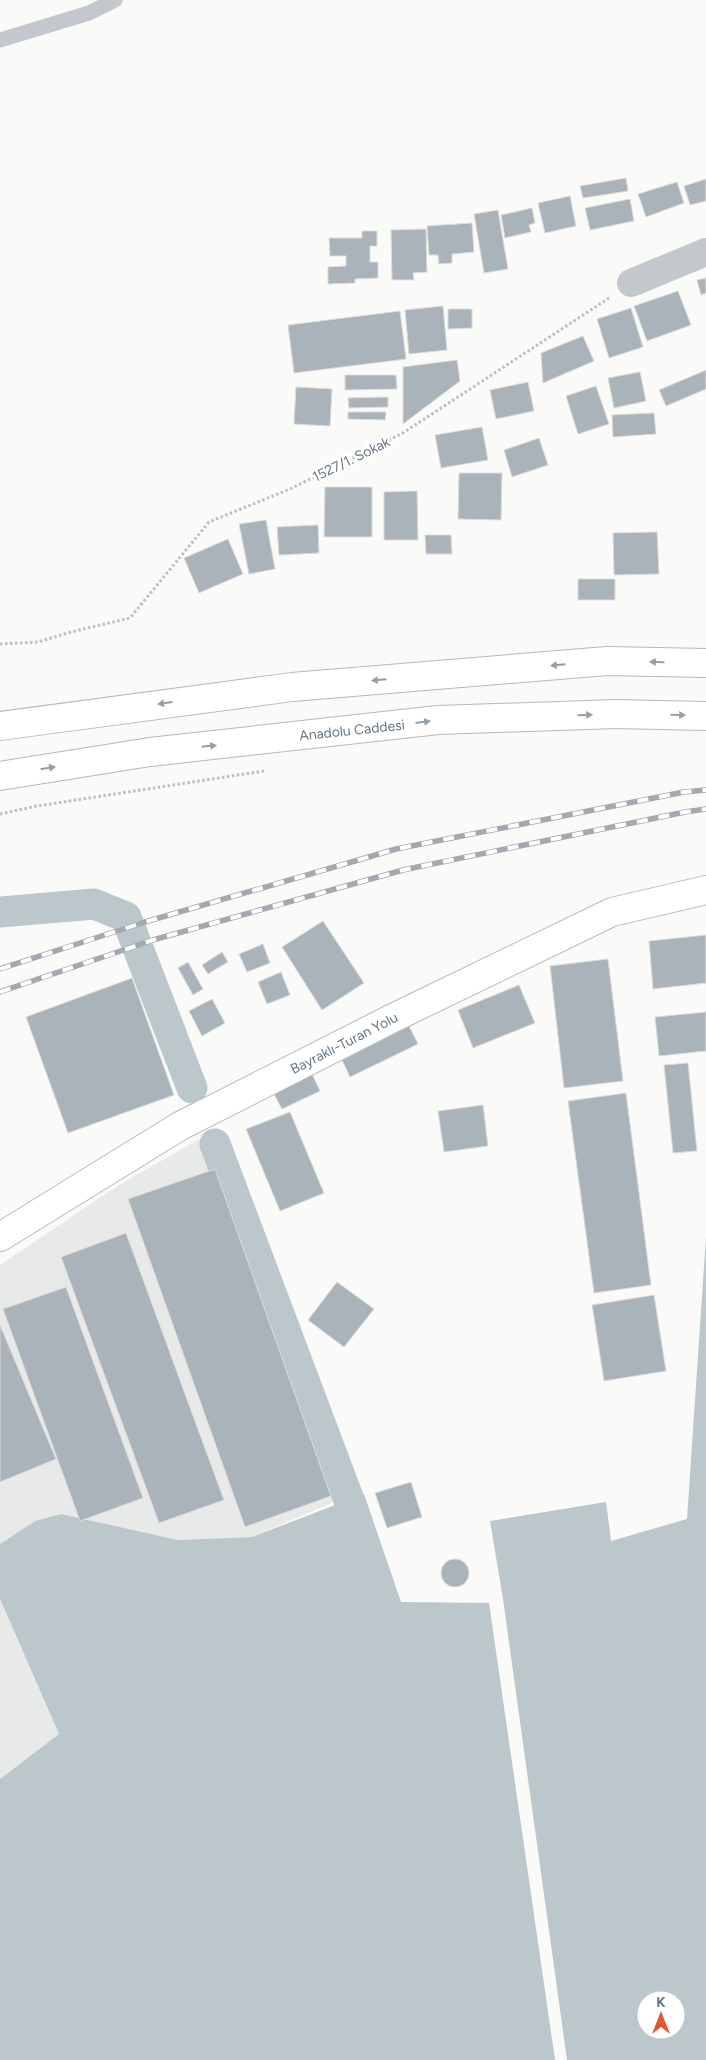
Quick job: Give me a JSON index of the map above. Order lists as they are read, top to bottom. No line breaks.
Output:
{"streets":{"main road":["Anadolu Caddesi","Bayraklı-Turan Yolu"],"path":["1527/1. Sokak"]},"north":"top"}
